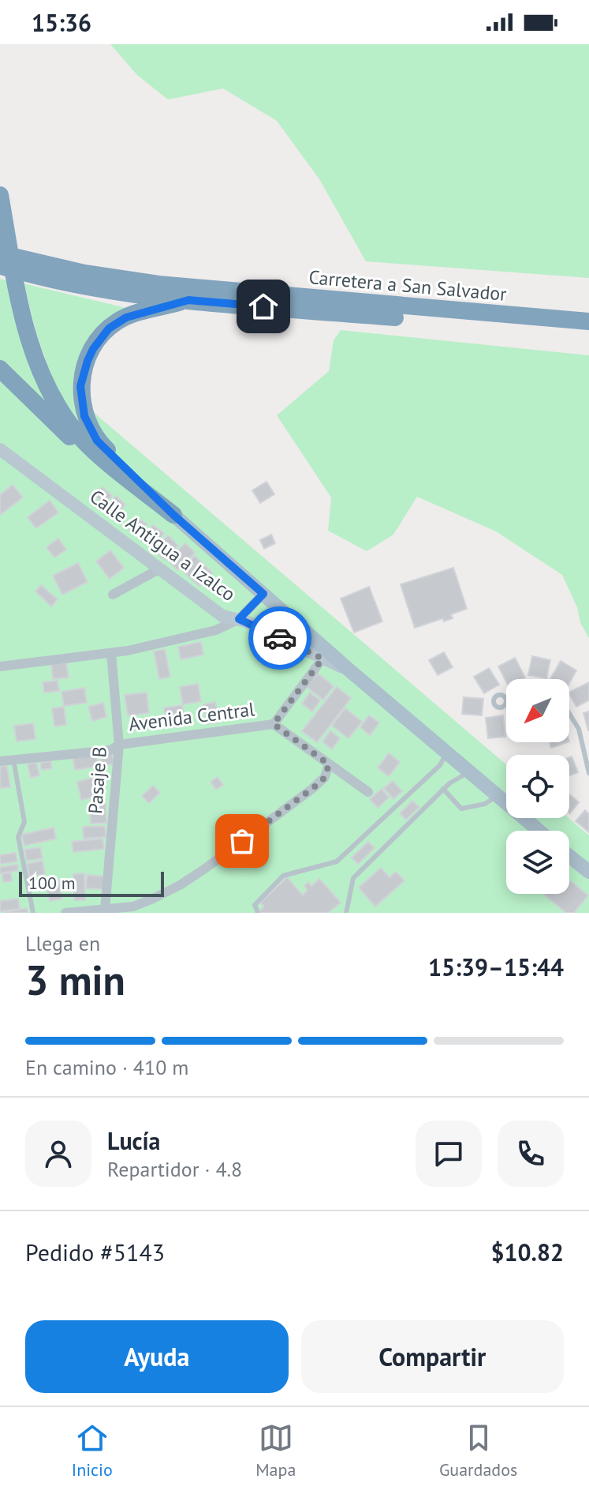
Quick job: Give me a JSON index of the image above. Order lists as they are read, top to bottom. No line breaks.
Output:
{"streets":{"highway":["Carretera a San Salvador"],"street":["Calle Antigua a Izalco","Avenida Central","Pasaje B"]},"crossings":[["Avenida Central","Pasaje B"]],"scale_bar":"100 m","north":"bottom left","page":{"status":"15:36","scale":"100 m","heading":["3 min","Llega en","15:39–15:44"],"panel":["Lucía","Repartidor · 4.8","Pedido #5143","$10.82"],"bar":"En camino · 410 m","buttons":["Ayuda","Compartir"],"tabs":["Inicio","Mapa","Guardados"]}}
